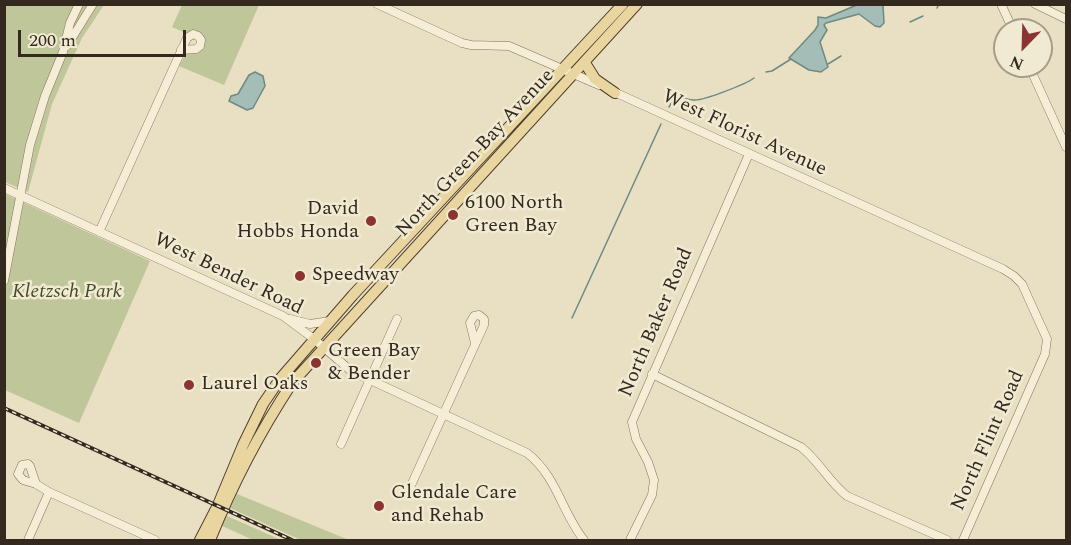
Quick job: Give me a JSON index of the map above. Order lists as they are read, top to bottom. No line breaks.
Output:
{"streets":{"main road":["North Green Bay Avenue"],"street":["West Florist Avenue","West Bender Road","North Baker Road","North Flint Road"]},"crossings":[["West Florist Avenue","North Green Bay Avenue"],["West Florist Avenue","North Baker Road"],["West Florist Avenue","North Flint Road"],["North Green Bay Avenue","West Bender Road"]],"parks":["Kletzsch Park"],"places":["6100 North Green Bay","David Hobbs Honda","Speedway","Green Bay & Bender","Laurel Oaks","Glendale Care and Rehab"],"scale_bar":"200 m","north":"bottom left"}
